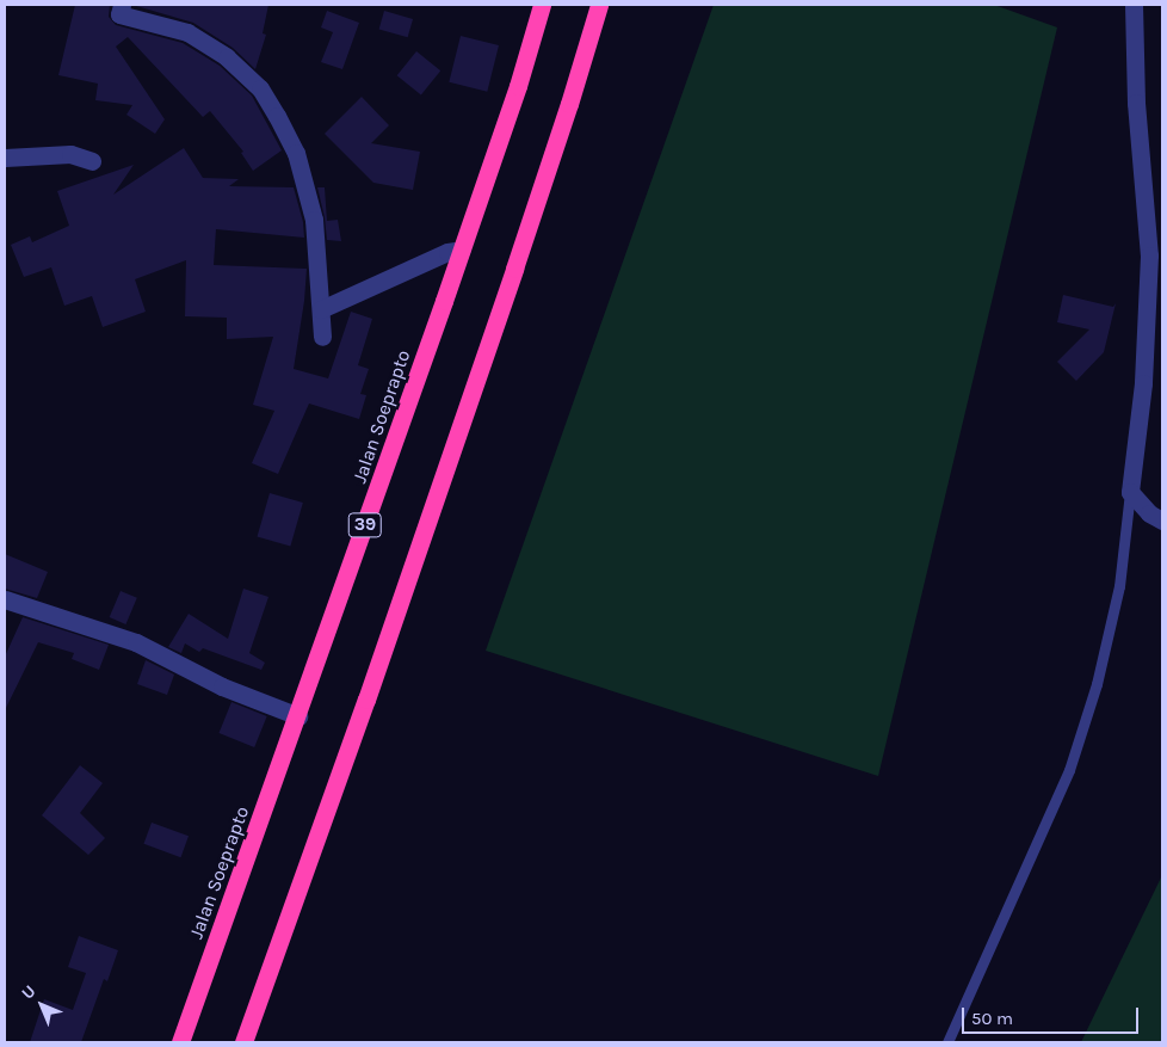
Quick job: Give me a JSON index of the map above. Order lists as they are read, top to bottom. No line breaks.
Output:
{"streets":{"highway":["Jalan Soeprapto","39"]},"scale_bar":"50 m","north":"top left"}
